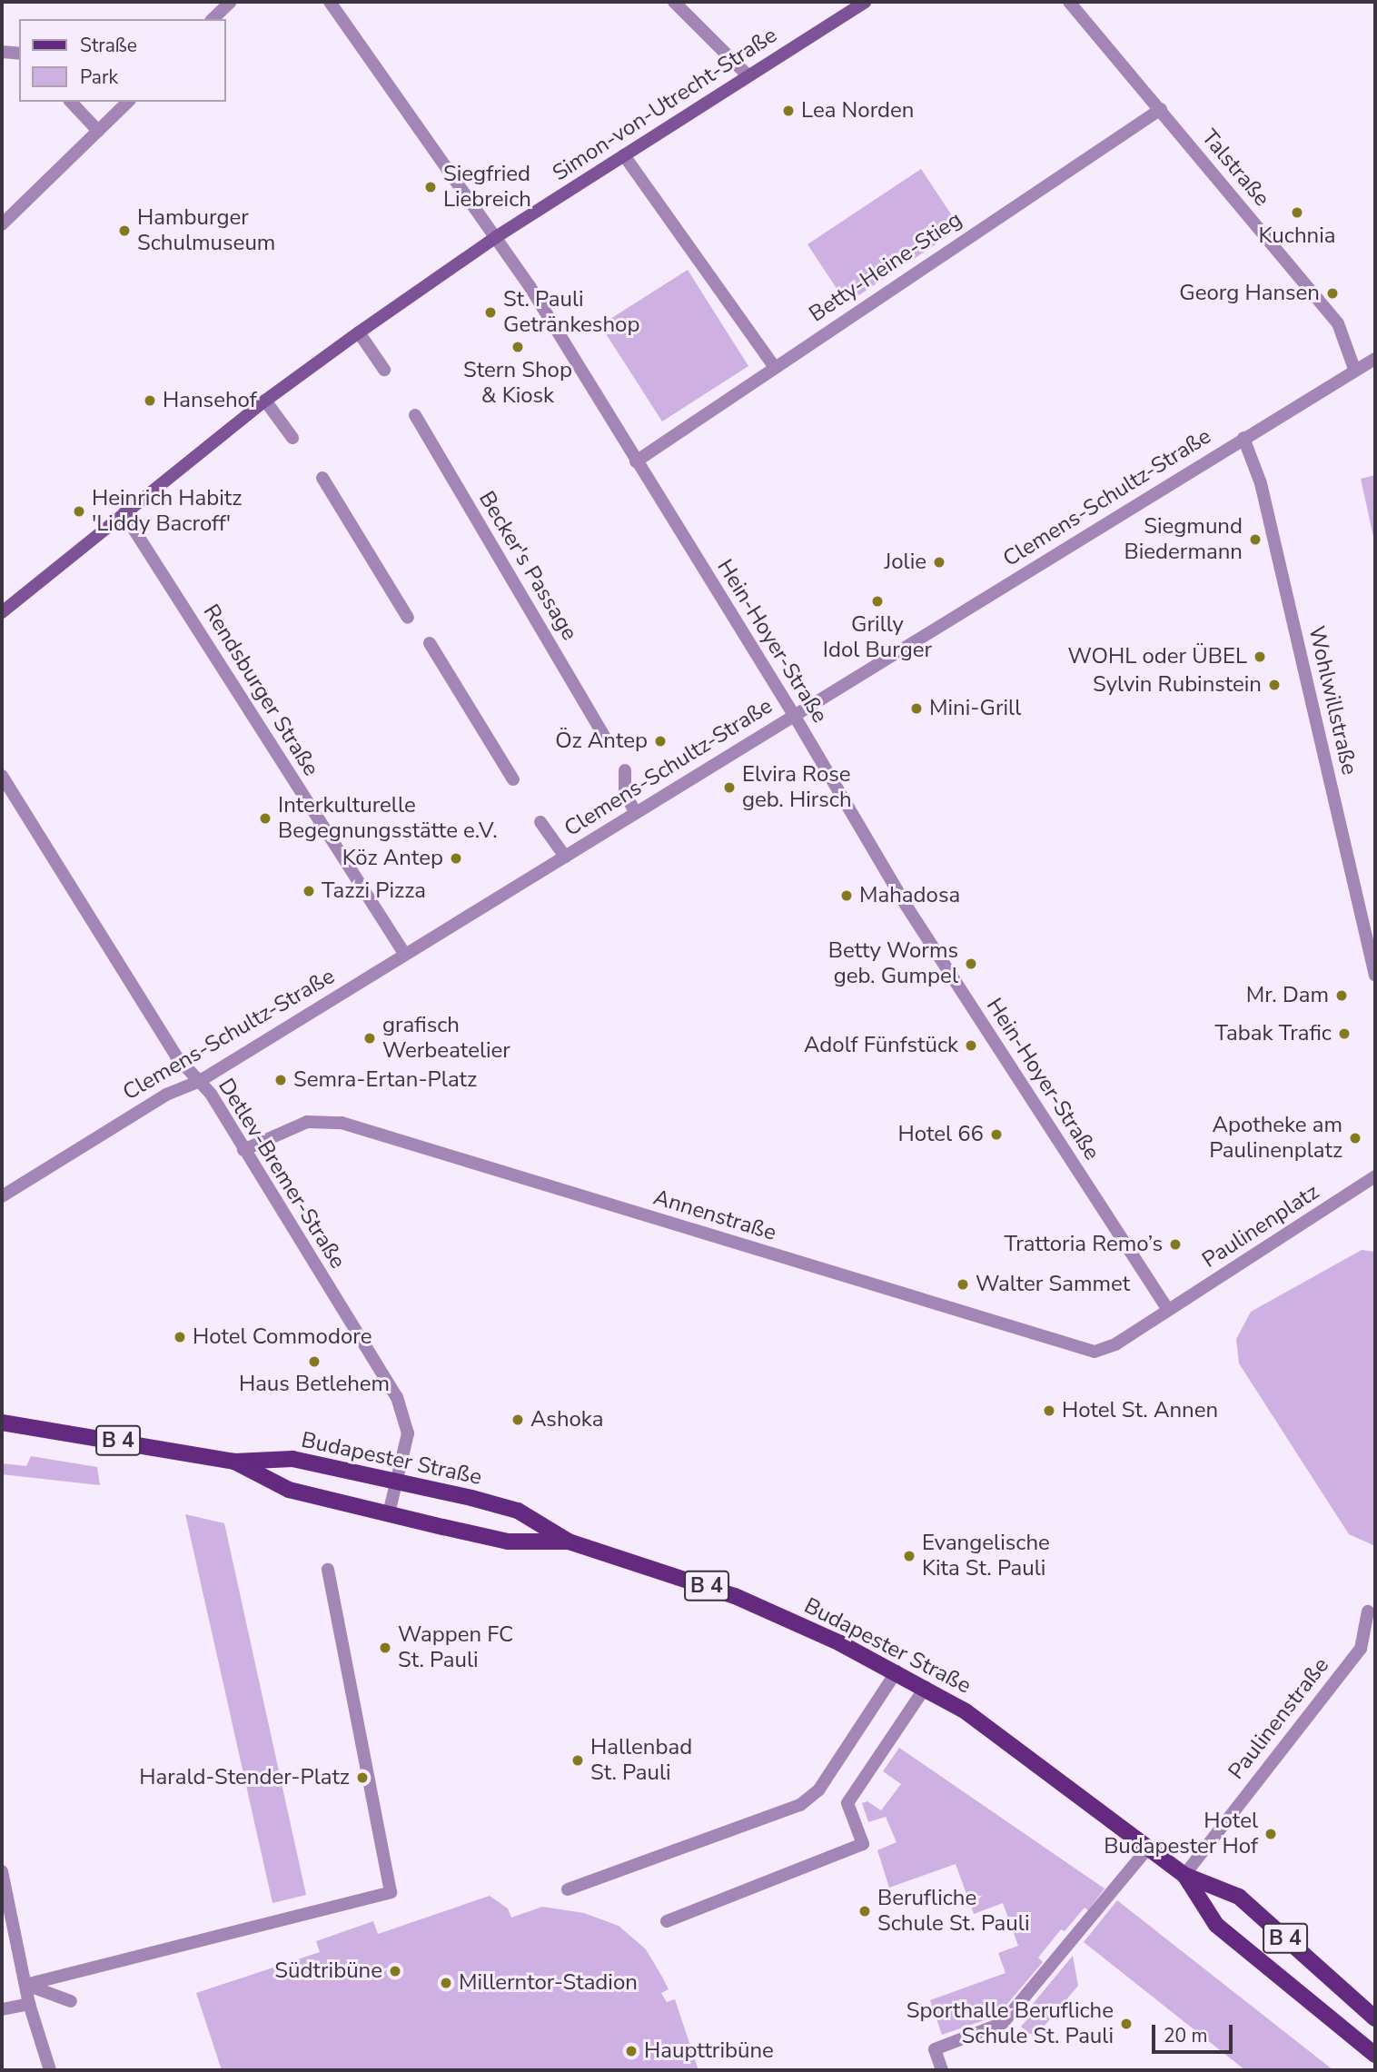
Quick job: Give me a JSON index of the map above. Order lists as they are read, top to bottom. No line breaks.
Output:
{"streets":{"main road":["Simon-von-Utrecht-Straße","B 4","Budapester Straße"],"street":["Talstraße","Betty-Heine-Stieg","Clemens-Schultz-Straße","Becker's Passage","Hein-Hoyer-Straße","Rendsburger Straße","Wohlwillstraße","Detlev-Bremer-Straße","Annenstraße","Paulinenplatz","Paulinenstraße"]},"crossings":[["Simon-von-Utrecht-Straße","Hein-Hoyer-Straße"],["Simon-von-Utrecht-Straße","Rendsburger Straße"],["Talstraße","Betty-Heine-Stieg"],["Talstraße","Clemens-Schultz-Straße"],["Betty-Heine-Stieg","Hein-Hoyer-Straße"],["Clemens-Schultz-Straße","Hein-Hoyer-Straße"],["Clemens-Schultz-Straße","Rendsburger Straße"],["Clemens-Schultz-Straße","Wohlwillstraße"],["Clemens-Schultz-Straße","Detlev-Bremer-Straße"],["Hein-Hoyer-Straße","Annenstraße"],["Hein-Hoyer-Straße","Paulinenplatz"],["Detlev-Bremer-Straße","Annenstraße"],["Detlev-Bremer-Straße","Budapester Straße"],["Annenstraße","Paulinenplatz"],["Budapester Straße","Paulinenstraße"]],"places":["Lea Norden","Siegfried Liebreich","Kuchnia","Hamburger Schulmuseum","Georg Hansen","St. Pauli Getränkeshop","Stern Shop & Kiosk","Hansehof","Heinrich Habitz 'Liddy Bacroff'","Siegmund Biedermann","Jolie","Grilly Idol Burger","WOHL oder ÜBEL","Sylvin Rubinstein","Mini-Grill","Öz Antep","Elvira Rose geb. Hirsch","Interkulturelle Begegnungsstätte e.V.","Köz Antep","Tazzi Pizza","Mahadosa","Betty Worms geb. Gumpel","Mr. Dam","Tabak Trafic","grafisch Werbeatelier","Adolf Fünfstück","Semra-Ertan-Platz","Hotel 66","Apotheke am Paulinenplatz","Trattoria Remo’s","Walter Sammet","Hotel Commodore","Haus Betlehem","Hotel St. Annen","Ashoka","Evangelische Kita St. Pauli","Wappen FC St. Pauli","Hallenbad St. Pauli","Harald-Stender-Platz","Hotel Budapester Hof","Berufliche Schule St. Pauli","Südtribüne","Millerntor-Stadion","Sporthalle Berufliche Schule St. Pauli","Haupttribüne"],"legend":["Straße","Park"],"scale_bar":"20 m"}
